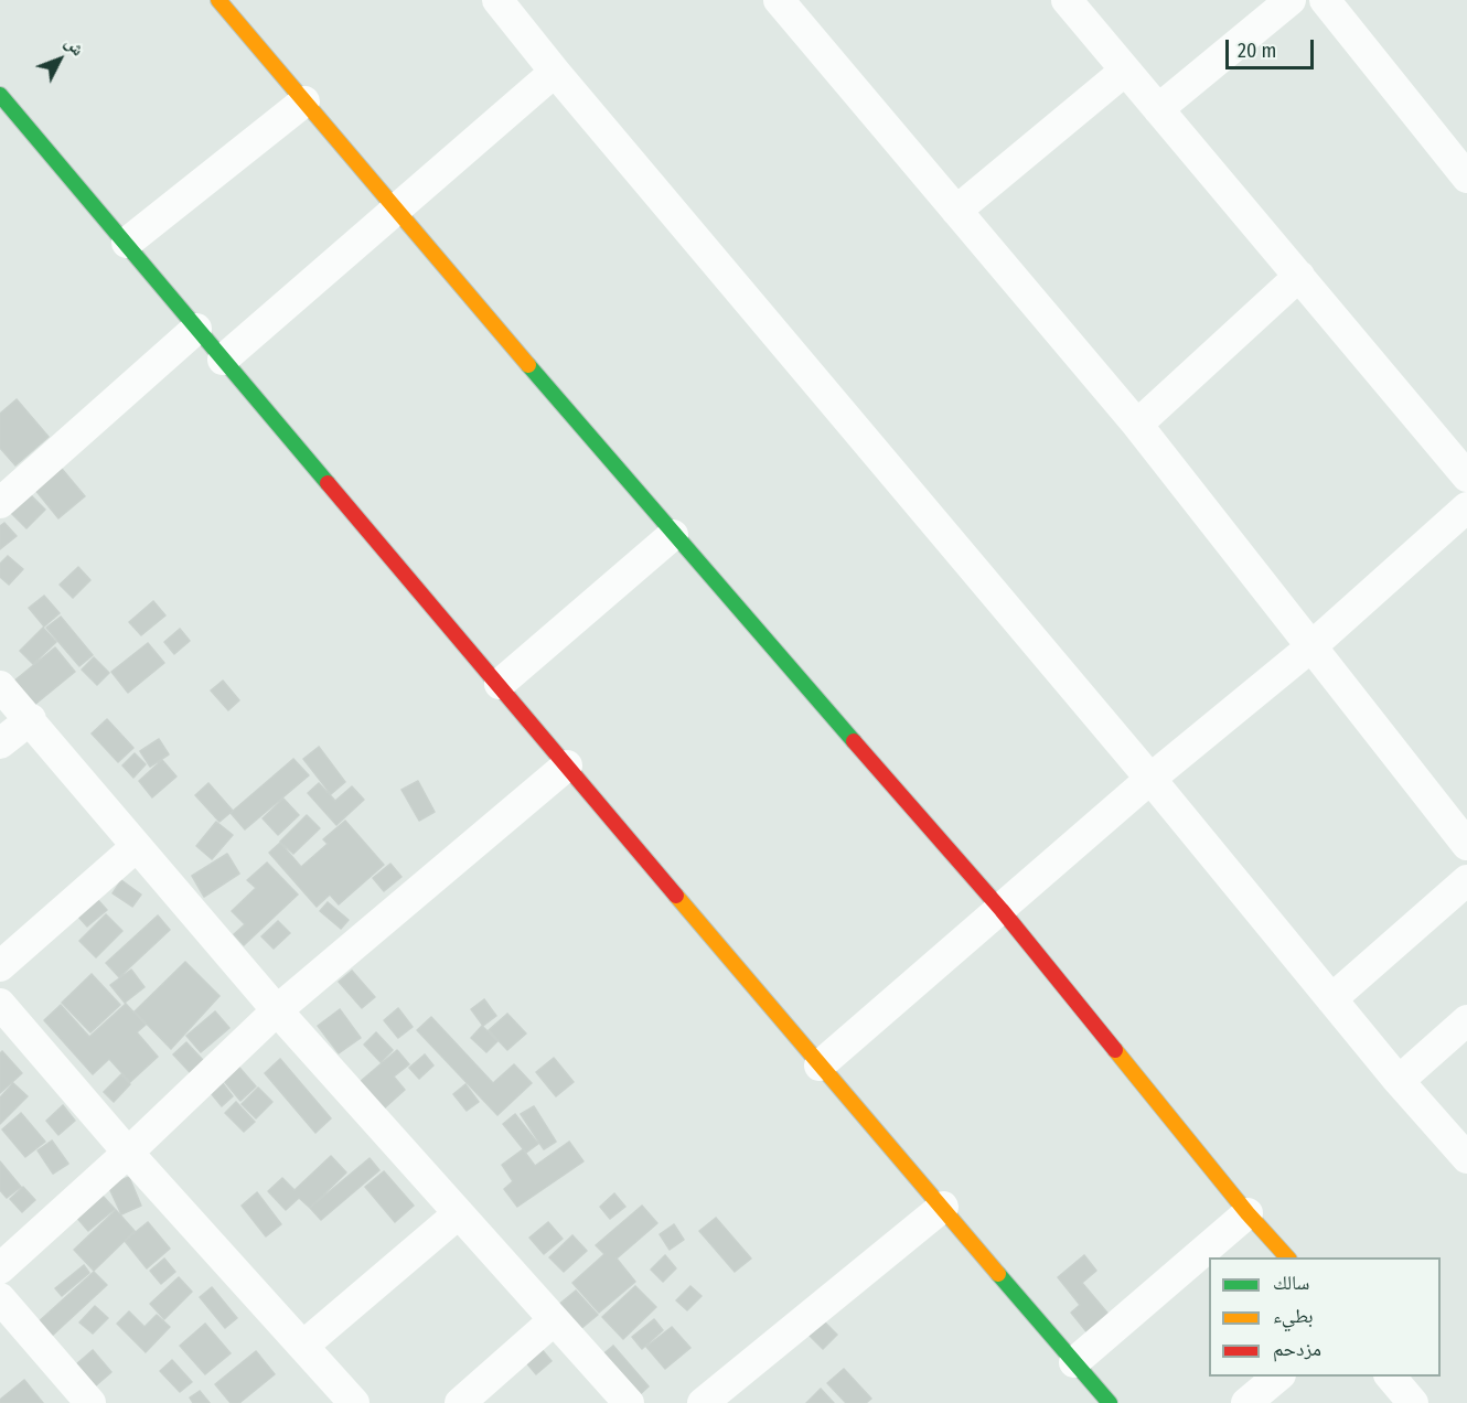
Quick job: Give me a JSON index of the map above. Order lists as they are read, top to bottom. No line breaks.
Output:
{"legend":["سالك","بطيء","مزدحم"],"scale_bar":"20 m","north":"top right"}
